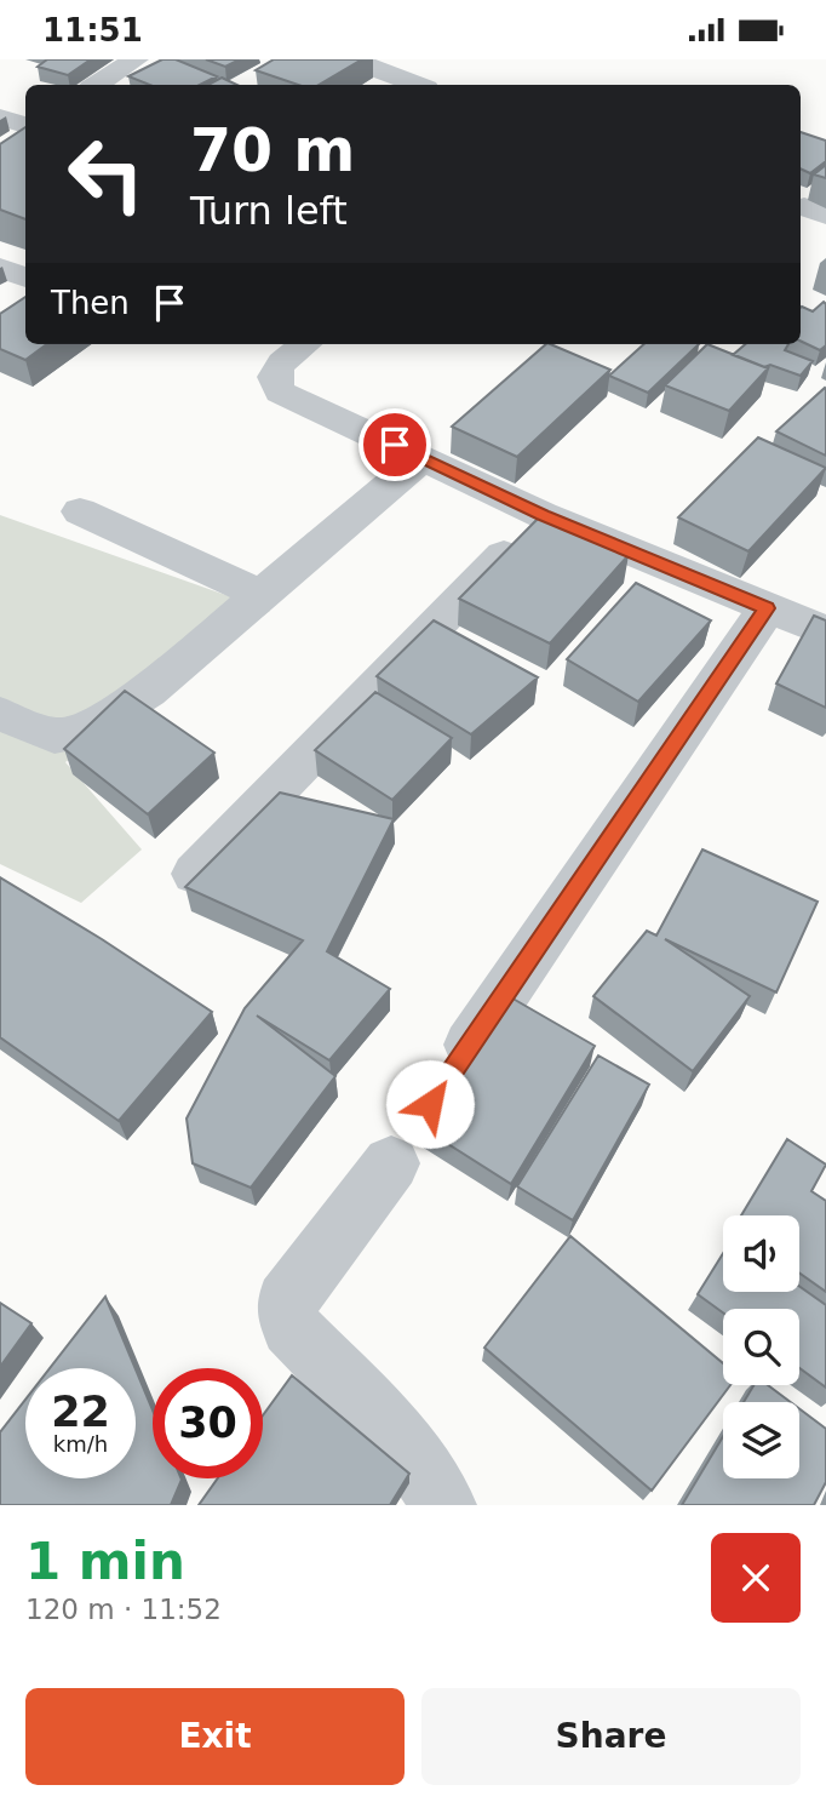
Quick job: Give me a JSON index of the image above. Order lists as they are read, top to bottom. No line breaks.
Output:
{"page":{"status":"11:51","turn":["70 m","Turn left"],"then":"Then","speed":"22 km/h","limit":"30","heading":["1 min","120 m · 11:52"],"buttons":["Exit","Share"]}}
